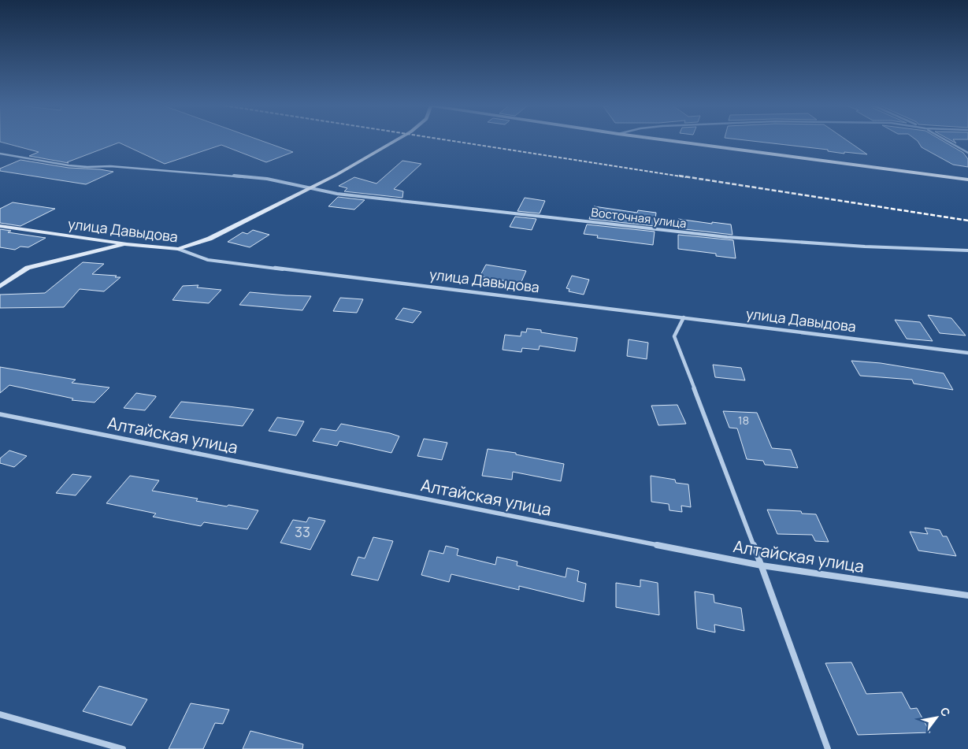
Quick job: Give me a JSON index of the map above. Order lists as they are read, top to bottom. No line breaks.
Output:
{"streets":{"street":["Восточная улица","улица Давыдова","Алтайская улица"]},"house_numbers":["18","33"],"north":"top right"}
